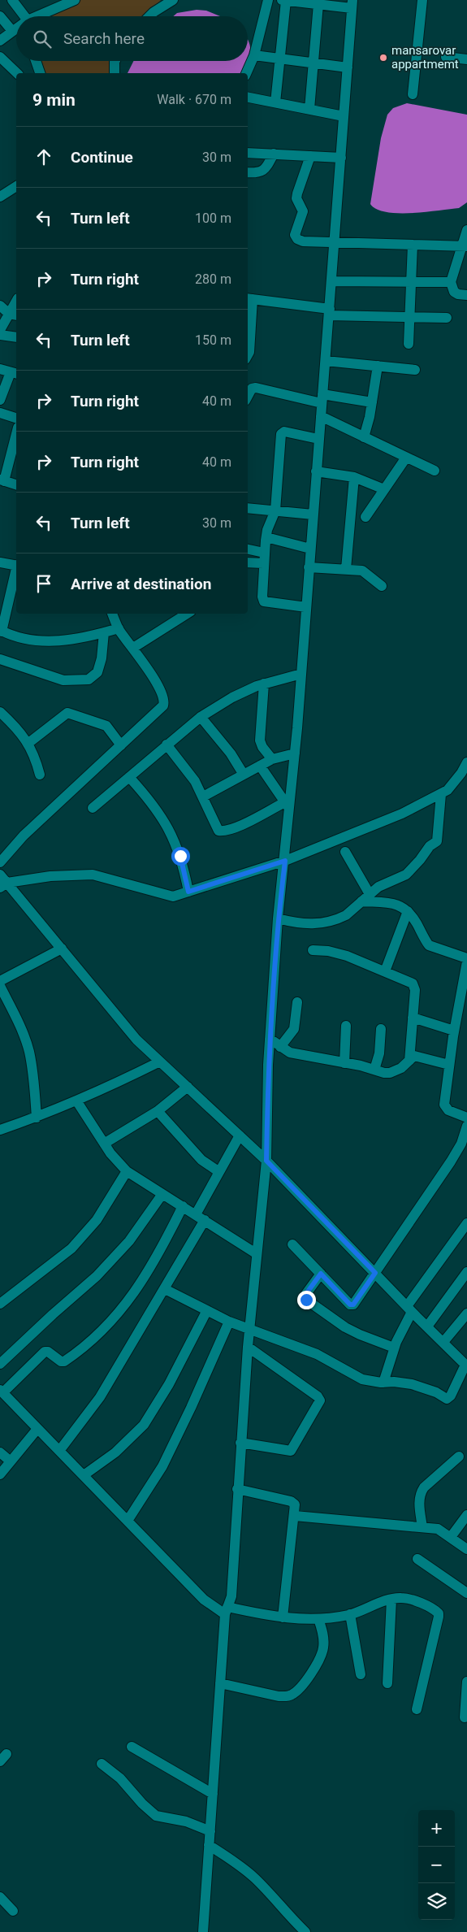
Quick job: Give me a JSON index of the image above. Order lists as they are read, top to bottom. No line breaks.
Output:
{"places":["mansarovar appartmemt"],"page":{"search":"Search here","heading":["9 min","Walk · 670 m"],"list":[["Continue","30 m"],["Turn left","100 m"],["Turn right","280 m"],["Turn left","150 m"],["Turn right","40 m"],["Turn right","40 m"],["Turn left","30 m"],"Arrive at destination"],"map_buttons":["+","−"]}}
